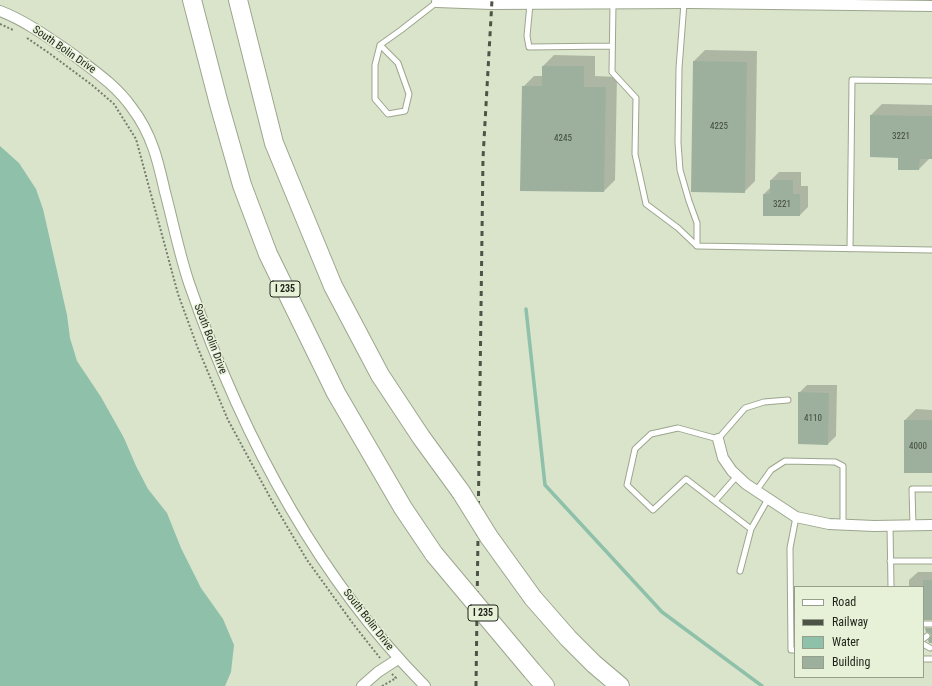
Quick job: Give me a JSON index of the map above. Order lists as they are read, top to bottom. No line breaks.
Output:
{"streets":{"highway":["I 235"],"street":["South Bolin Drive"]},"house_numbers":["4225","3221","4245","3221","4110","4000"],"legend":["Road","Railway","Water","Building"]}
